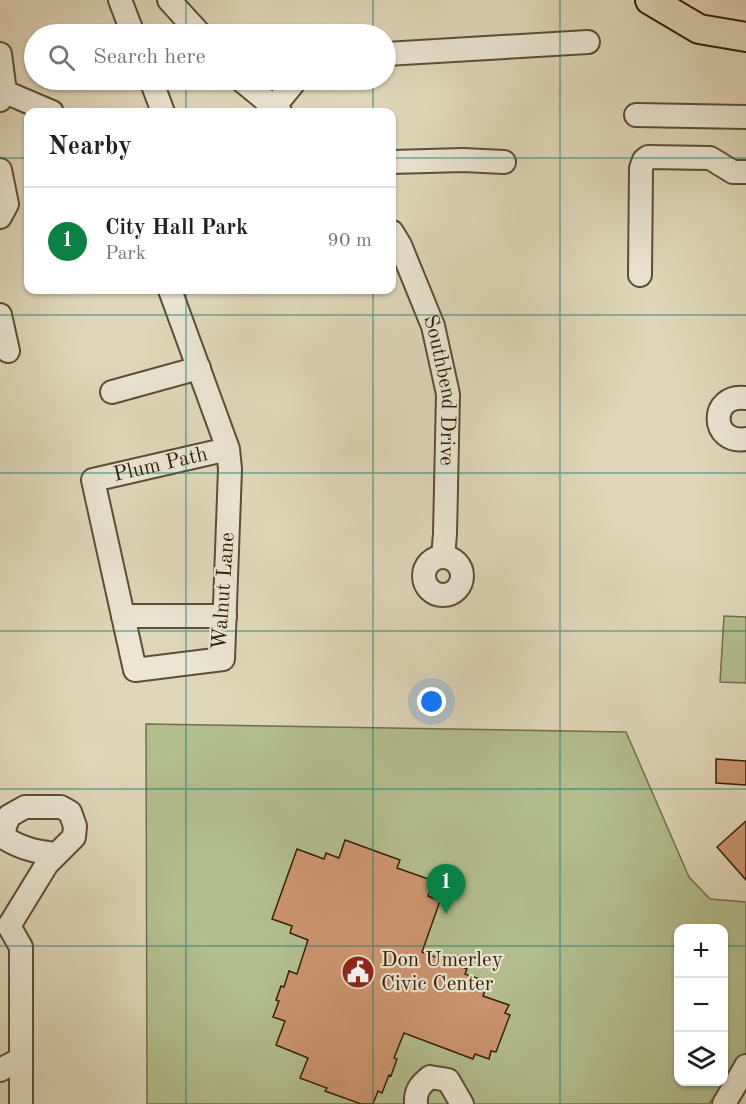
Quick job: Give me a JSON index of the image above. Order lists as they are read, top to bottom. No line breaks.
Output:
{"streets":{"street":["Southbend Drive","Plum Path","Walnut Lane"]},"crossings":[["Plum Path","Walnut Lane"]],"places":{"public building":["Don Umerley Civic Center"]},"page":{"search":"Search here","heading":"Nearby","list":[{"mark":"1","name":"City Hall Park","note":"Park","value":"90 m"}],"pins":"1","map_buttons":["+","−"]}}
